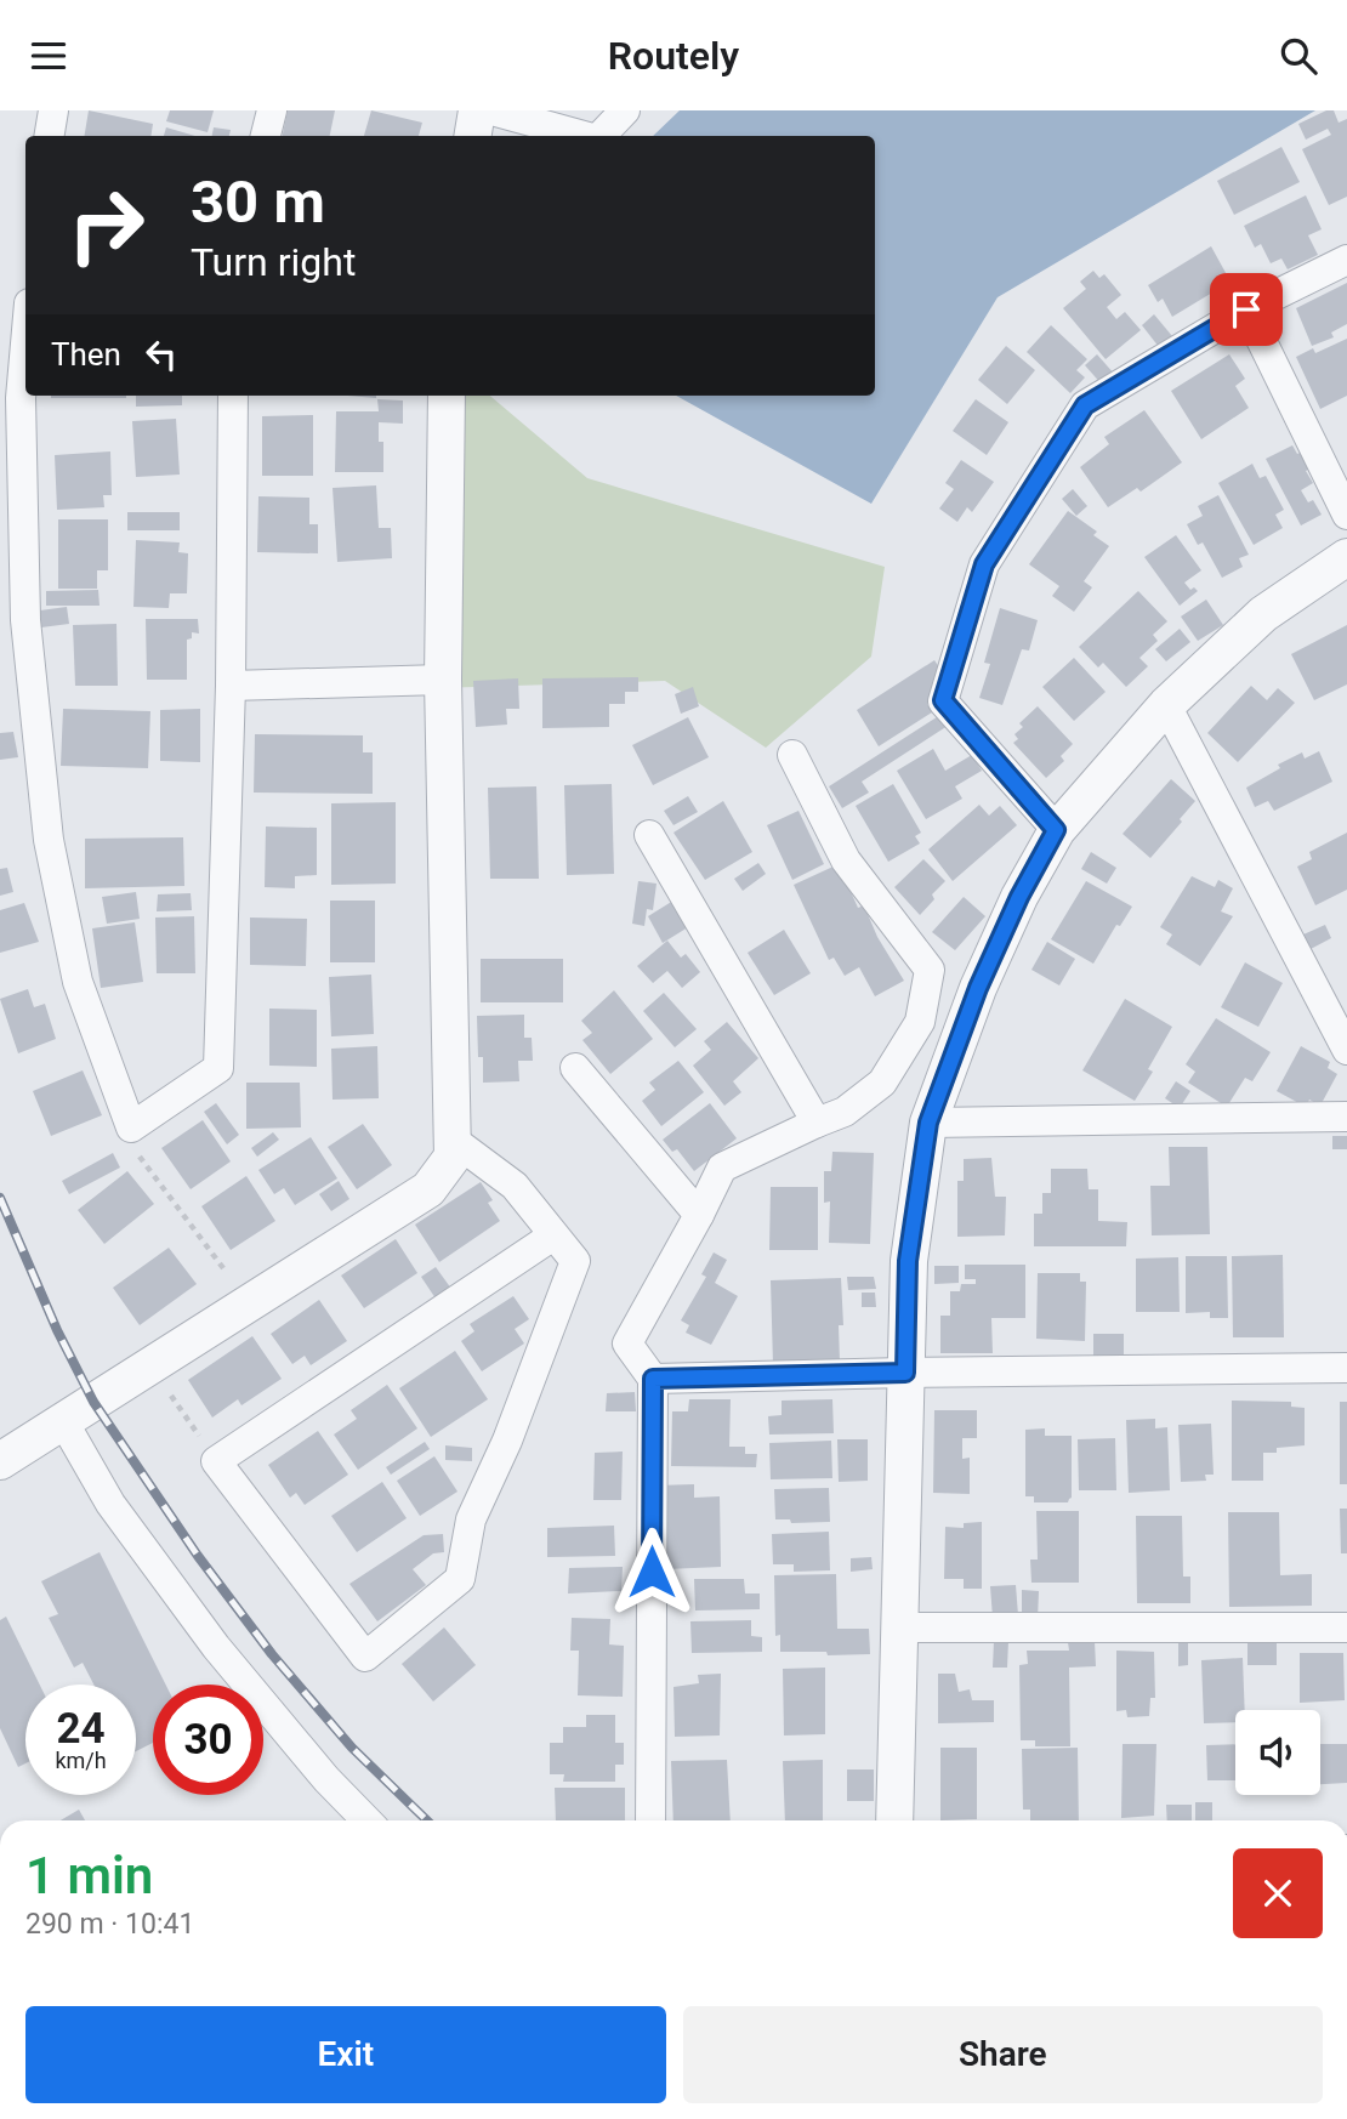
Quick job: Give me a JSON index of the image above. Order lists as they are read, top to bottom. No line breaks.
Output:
{"page":{"header":"Routely","turn":["30 m","Turn right"],"then":"Then","speed":"24 km/h","limit":"30","heading":["1 min","290 m · 10:41"],"buttons":["Exit","Share"]}}
